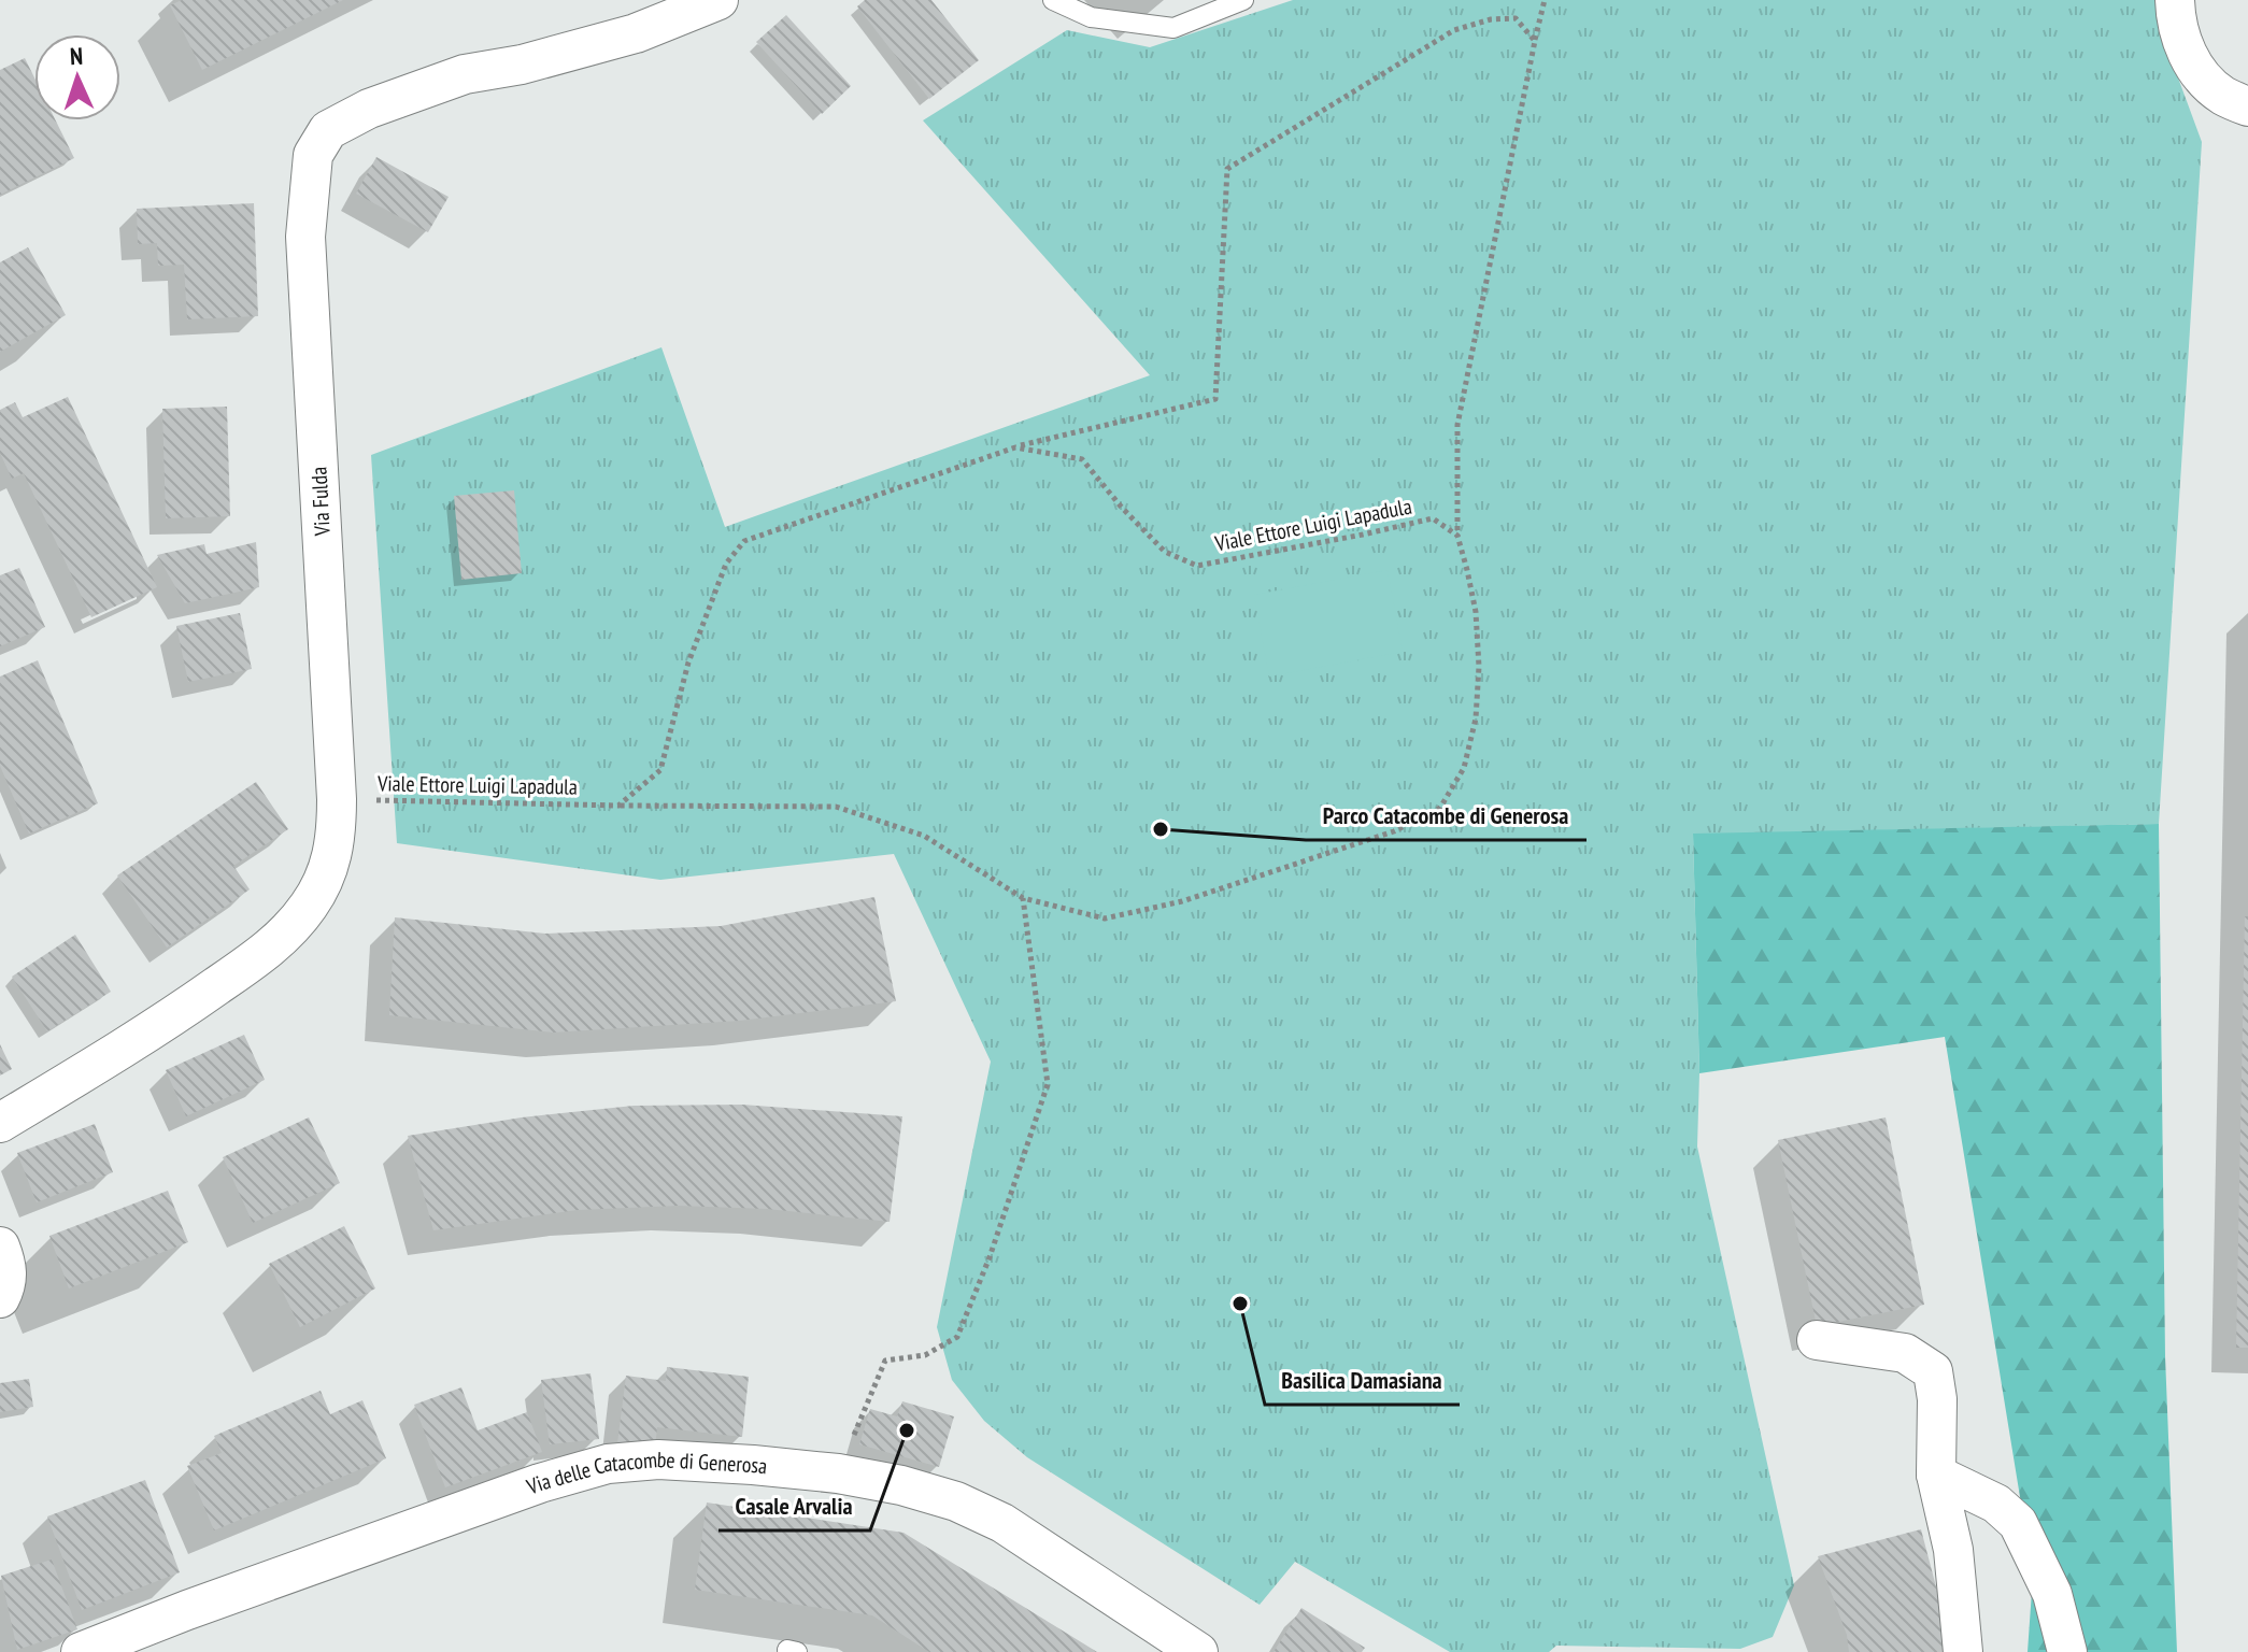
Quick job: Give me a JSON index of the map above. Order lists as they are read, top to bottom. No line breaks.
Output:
{"streets":{"street":["Via Fulda","Via delle Catacombe di Generosa"],"path":["Viale Ettore Luigi Lapadula"]},"crossings":[["Via Fulda","Viale Ettore Luigi Lapadula"]],"places":["Parco Catacombe di Generosa","Basilica Damasiana","Casale Arvalia"],"north":"top"}
